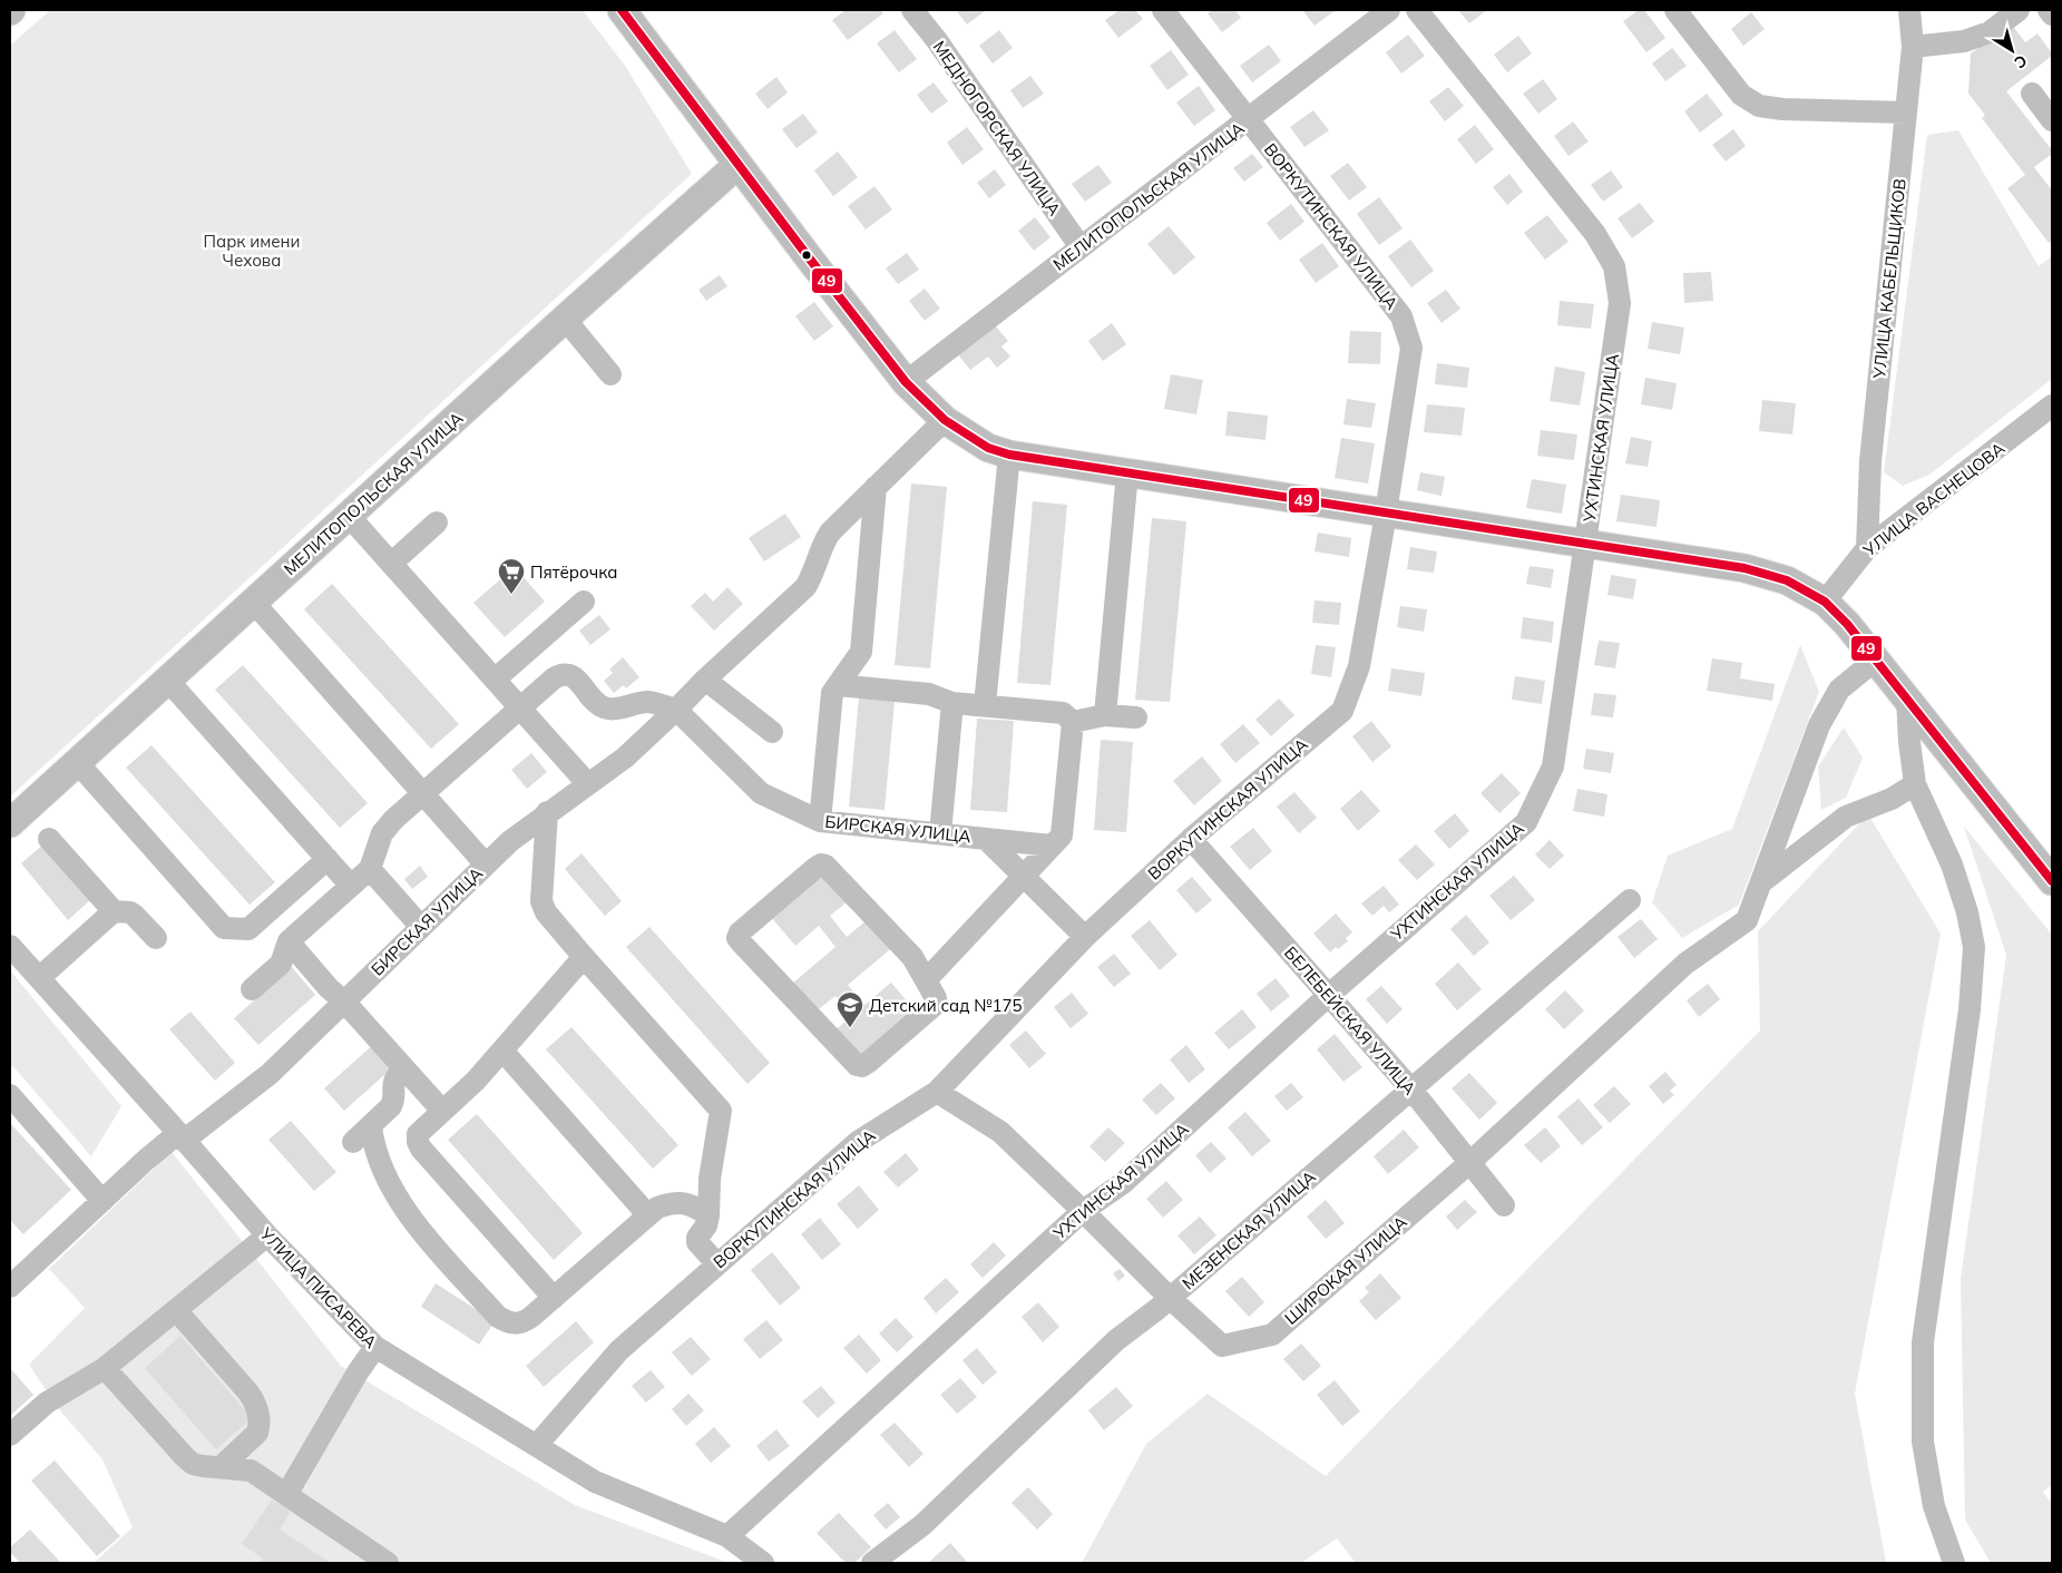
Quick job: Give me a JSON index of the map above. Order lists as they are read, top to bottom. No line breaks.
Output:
{"streets":{"main road":["МЕЛИТОПОЛЬСКАЯ УЛИЦА"],"street":["МЕДНОГОРСКАЯ УЛИЦА","ВОРКУТИНСКАЯ УЛИЦА","УЛИЦА КАБЕЛЬЩИКОВ","УХТИНСКАЯ УЛИЦА","УЛИЦА ВАСНЕЦОВА","БИРСКАЯ УЛИЦА","БЕЛЕБЕЙСКАЯ УЛИЦА","МЕЗЕНСКАЯ УЛИЦА","ШИРОКАЯ УЛИЦА","УЛИЦА ПИСАРЕВА"]},"crossings":[["МЕДНОГОРСКАЯ УЛИЦА","МЕЛИТОПОЛЬСКАЯ УЛИЦА"],["МЕЛИТОПОЛЬСКАЯ УЛИЦА","ВОРКУТИНСКАЯ УЛИЦА"],["ВОРКУТИНСКАЯ УЛИЦА","БИРСКАЯ УЛИЦА"],["ВОРКУТИНСКАЯ УЛИЦА","БЕЛЕБЕЙСКАЯ УЛИЦА"],["ВОРКУТИНСКАЯ УЛИЦА","ШИРОКАЯ УЛИЦА"],["ВОРКУТИНСКАЯ УЛИЦА","УЛИЦА ПИСАРЕВА"],["УЛИЦА КАБЕЛЬЩИКОВ","УЛИЦА ВАСНЕЦОВА"],["УХТИНСКАЯ УЛИЦА","БЕЛЕБЕЙСКАЯ УЛИЦА"],["УХТИНСКАЯ УЛИЦА","ШИРОКАЯ УЛИЦА"],["УХТИНСКАЯ УЛИЦА","УЛИЦА ПИСАРЕВА"],["БИРСКАЯ УЛИЦА","УЛИЦА ПИСАРЕВА"],["БЕЛЕБЕЙСКАЯ УЛИЦА","МЕЗЕНСКАЯ УЛИЦА"],["БЕЛЕБЕЙСКАЯ УЛИЦА","ШИРОКАЯ УЛИЦА"],["МЕЗЕНСКАЯ УЛИЦА","ШИРОКАЯ УЛИЦА"]],"parks":["Парк имени Чехова"],"places":{"supermarket":["Пятёрочка"],"school or university":["Детский сад №175"]},"lines":["transit line 49"],"north":"bottom right"}
